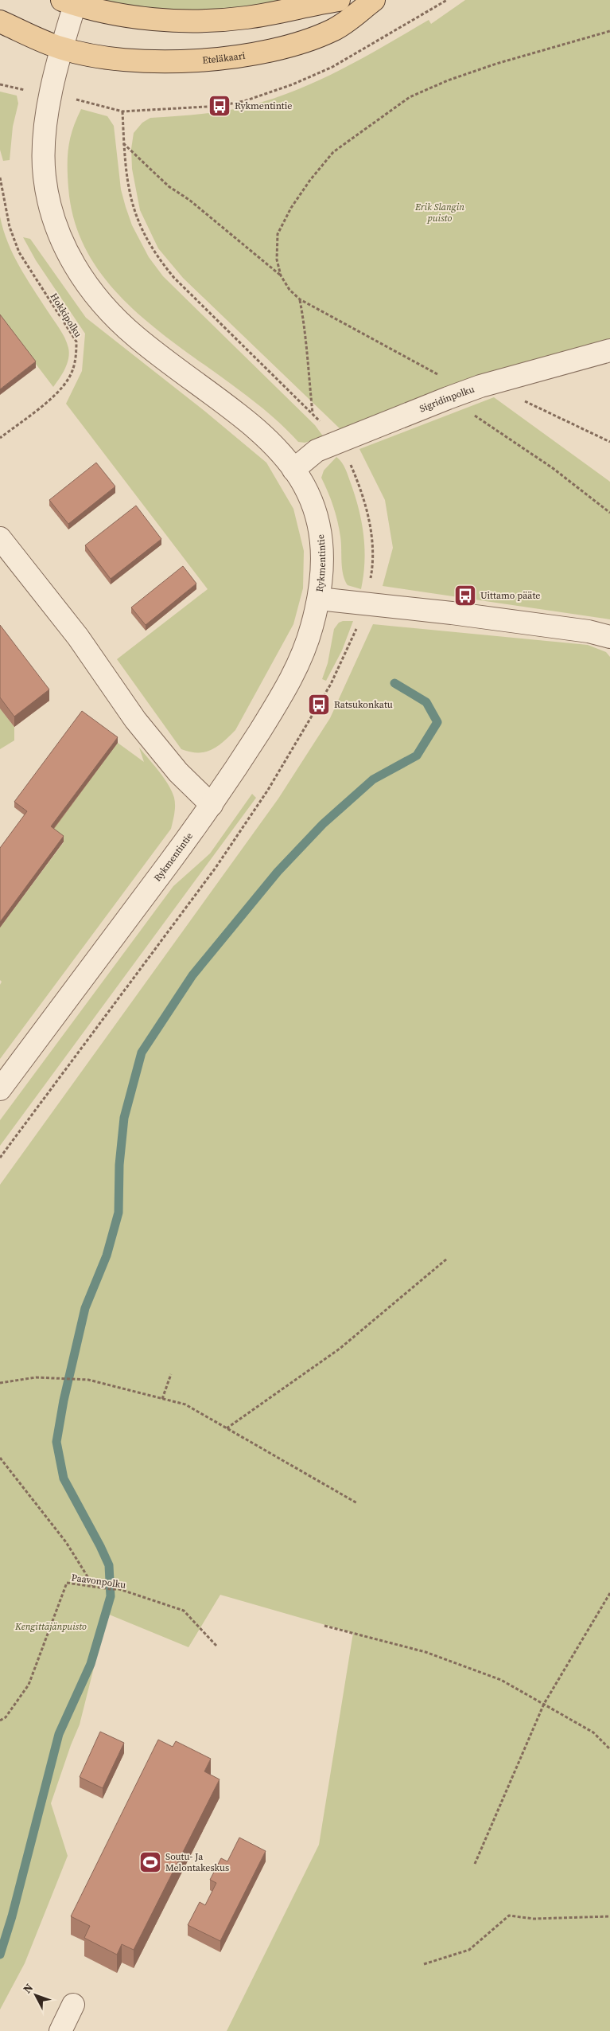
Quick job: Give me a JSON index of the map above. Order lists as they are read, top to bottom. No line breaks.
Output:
{"streets":{"main road":["Eteläkaari"],"street":["Sigridinpolku","Rykmentintie"],"path":["Hokkipolku","Paavonpolku"]},"crossings":[["Eteläkaari","Rykmentintie"],["Sigridinpolku","Rykmentintie"]],"parks":["Erik Slangin puisto","Kengittäjänpuisto"],"places":{"bus stop":["Rykmentintie","Uittamo pääte","Ratsukonkatu"],"sports":["Soutu- Ja Melontakeskus"]},"north":"top left"}
